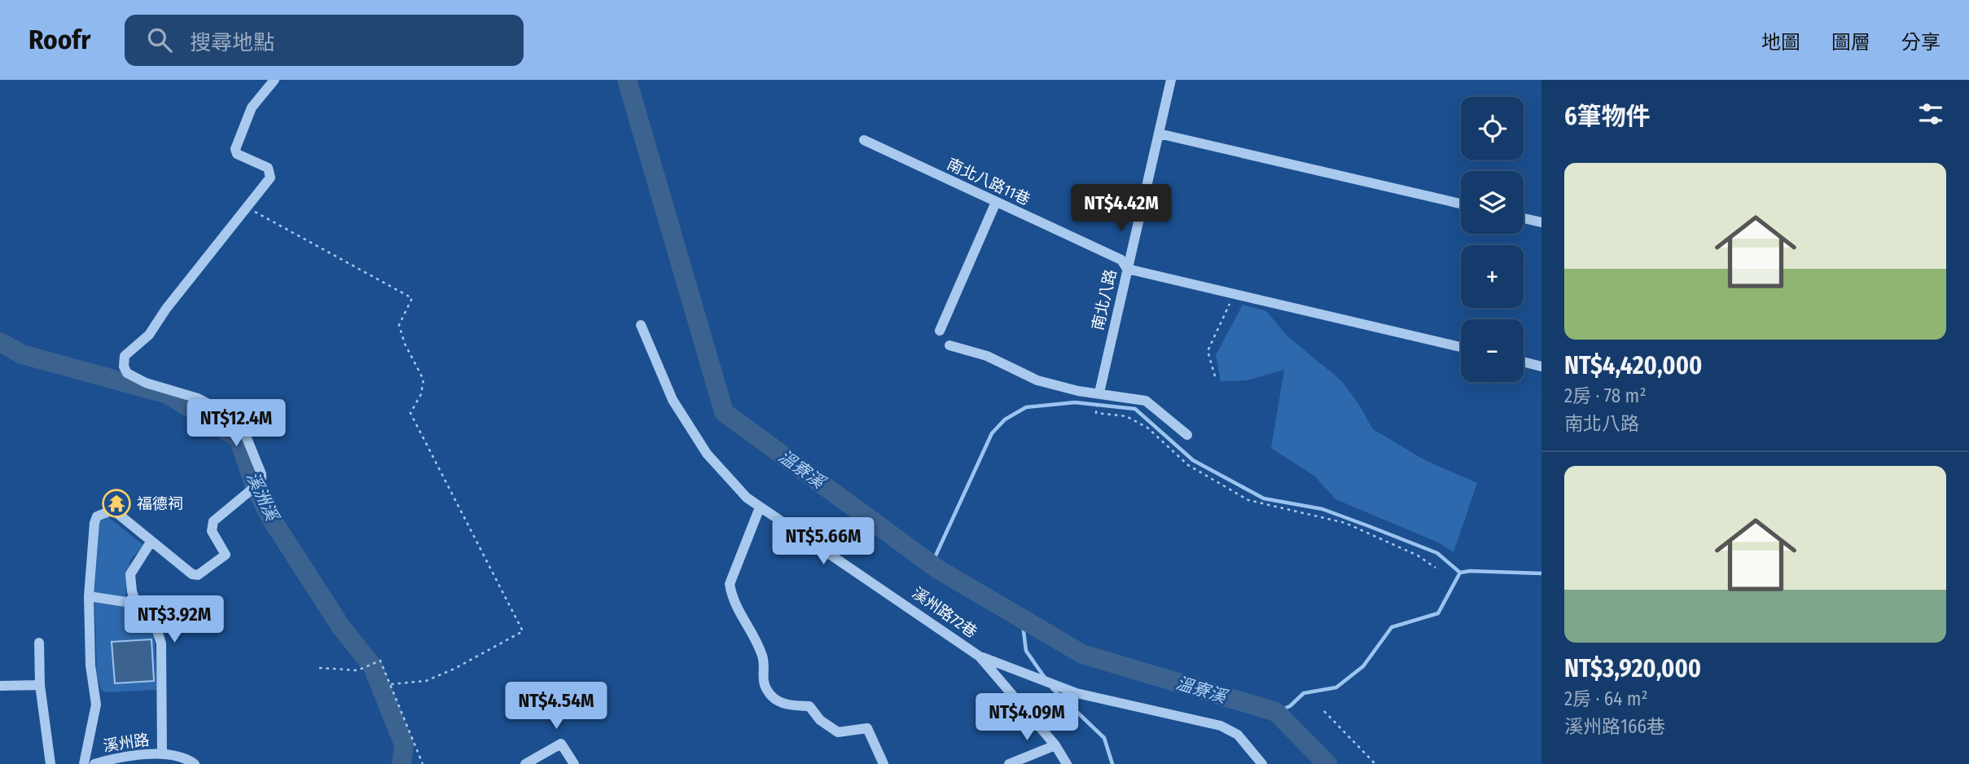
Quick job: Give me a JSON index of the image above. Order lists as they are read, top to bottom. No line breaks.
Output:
{"streets":{"street":["南北八路11巷","南北八路","溪州路72巷","溪州路"]},"crossings":[["南北八路11巷","南北八路"]],"water":["溫寮溪","溪洲溪"],"places":{"temple":["福德祠"]},"page":{"header":"Roofr","search":"搜尋地點","nav":["地圖","圖層","分享"],"heading":"6筆物件","map_buttons":["+","−"],"list":[{"name":"NT$4,420,000","note":"2房 · 78 m² · 南北八路"},{"name":"NT$3,920,000","note":"2房 · 64 m² · 溪州路166巷"}],"price":["NT$4.42M","NT$12.4M","NT$5.66M","NT$3.92M","NT$4.54M","NT$4.09M"]}}
